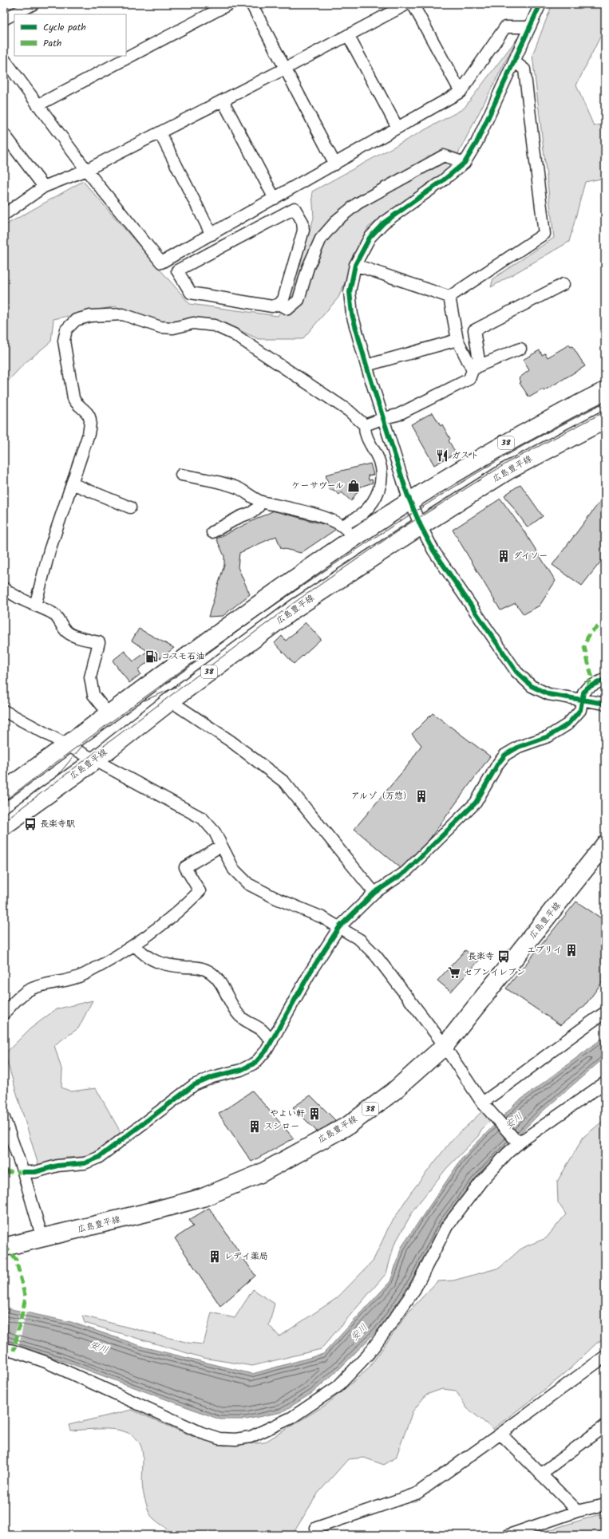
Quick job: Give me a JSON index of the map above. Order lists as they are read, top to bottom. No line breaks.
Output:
{"streets":{"main road":["38","広島豊平線"]},"water":["安川"],"places":{"restaurant":["ガスト"],"shop":["ケーサヴール"],"building":["ダイソー","アルゾ（万惣）","エブリイ","やよい軒","スシロー","レデイ薬局"],"fuel station":["コスモ石油"],"bus stop":["長楽寺駅","長楽寺"],"supermarket":["セブンイレブン"]},"legend":["Cycle path","Path"]}
